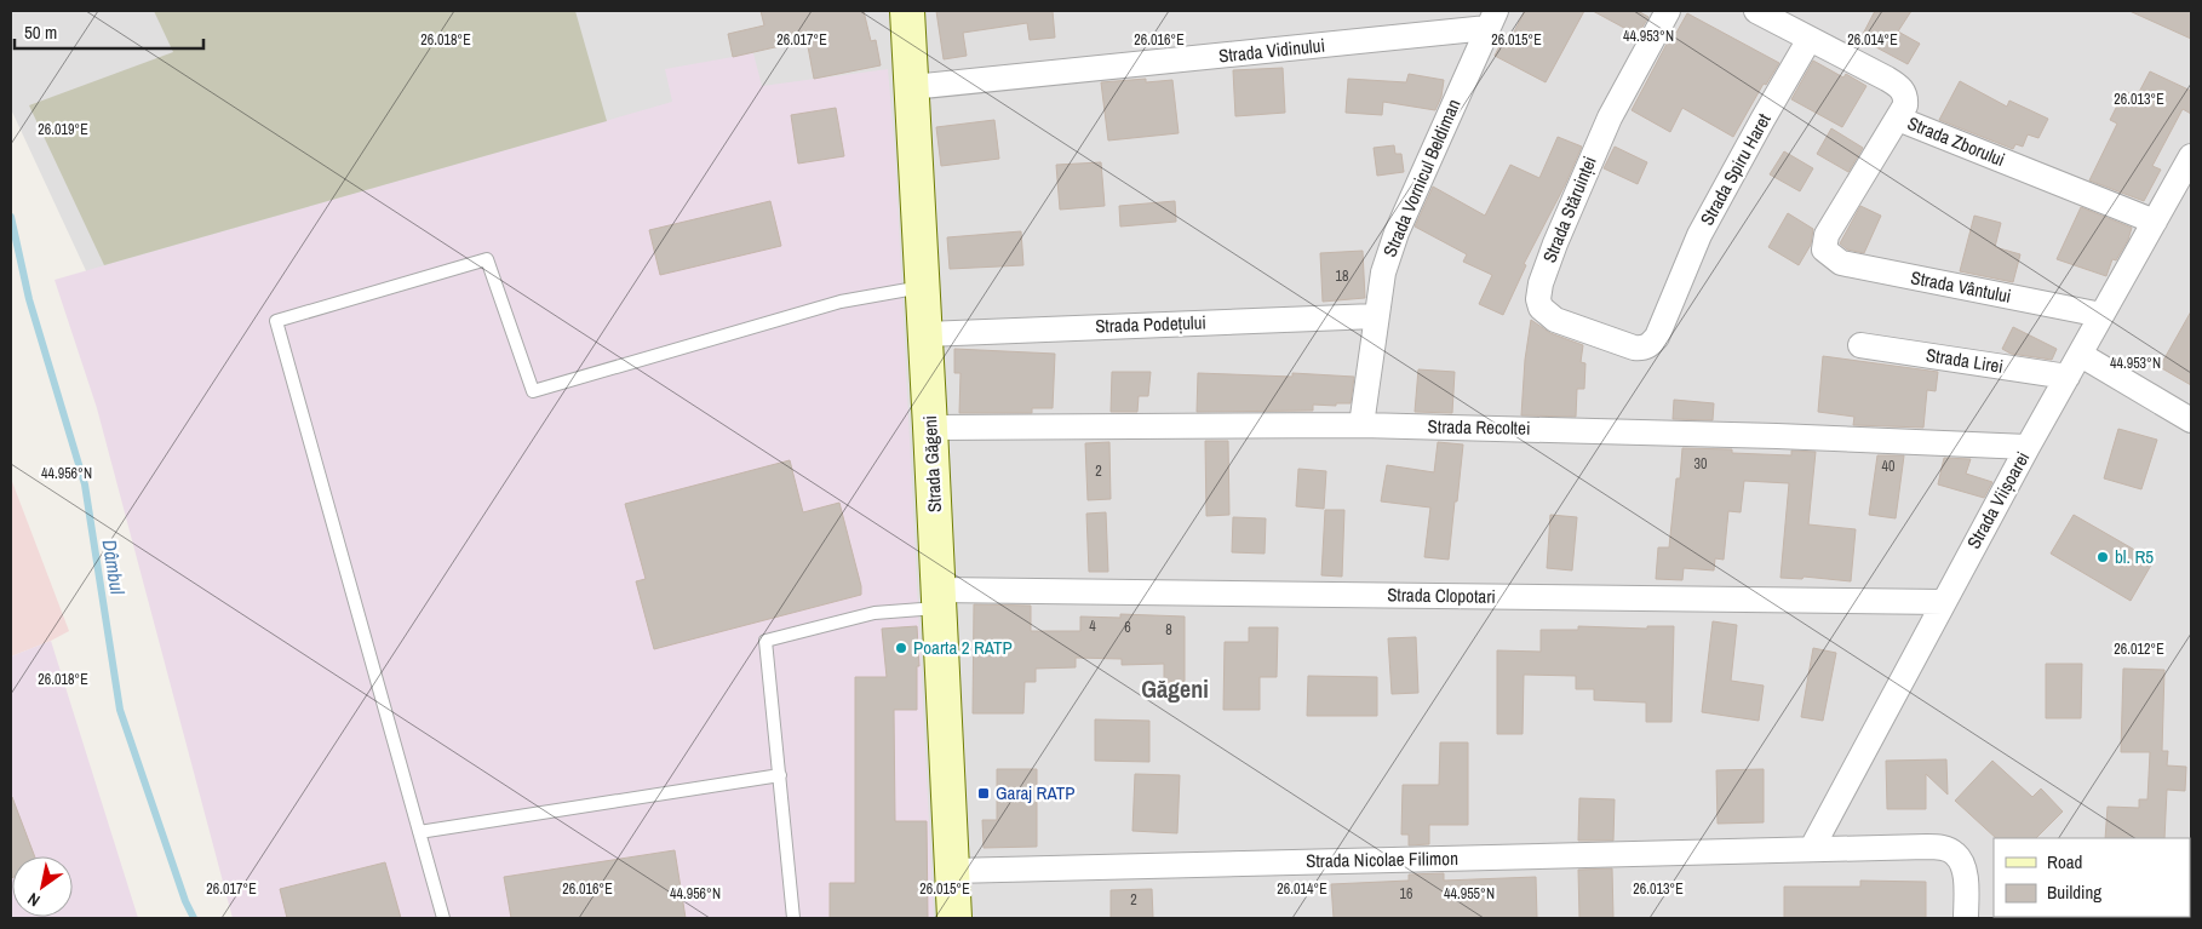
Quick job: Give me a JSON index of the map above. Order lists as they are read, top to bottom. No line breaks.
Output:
{"streets":{"main road":["Strada Găgeni"],"street":["Strada Vidinului","Strada Zborului","Strada Spiru Haret","Strada Vornicul Beldiman","Strada Stăruinței","Strada Vântului","Strada Podețului","Strada Lirei","Strada Recoltei","Strada Viișoarei","Strada Clopotari","Strada Nicolae Filimon"]},"crossings":[["Strada Vidinului","Strada Vornicul Beldiman"],["Strada Vidinului","Strada Găgeni"],["Strada Zborului","Strada Vântului"],["Strada Zborului","Strada Viișoarei"],["Strada Spiru Haret","Strada Stăruinței"],["Strada Vornicul Beldiman","Strada Podețului"],["Strada Vornicul Beldiman","Strada Recoltei"],["Strada Vântului","Strada Viișoarei"],["Strada Podețului","Strada Găgeni"],["Strada Lirei","Strada Viișoarei"],["Strada Recoltei","Strada Găgeni"],["Strada Recoltei","Strada Viișoarei"],["Strada Găgeni","Strada Clopotari"],["Strada Găgeni","Strada Nicolae Filimon"],["Strada Viișoarei","Strada Clopotari"],["Strada Viișoarei","Strada Nicolae Filimon"]],"districts":["Găgeni"],"water":["Dâmbul"],"places":{"other":["bl. R5","Poarta 2 RATP"],"transit":["Garaj RATP"]},"house_numbers":["18","30","40","2","4","6","8","16","2"],"legend":["Road","Building"],"scale_bar":"50 m","north":"bottom left","coordinates":["44.953°N","26.017°E","26.018°E","26.016°E","26.015°E","26.014°E","26.013°E","26.019°E","44.956°N","26.012°E","44.955°N"]}
